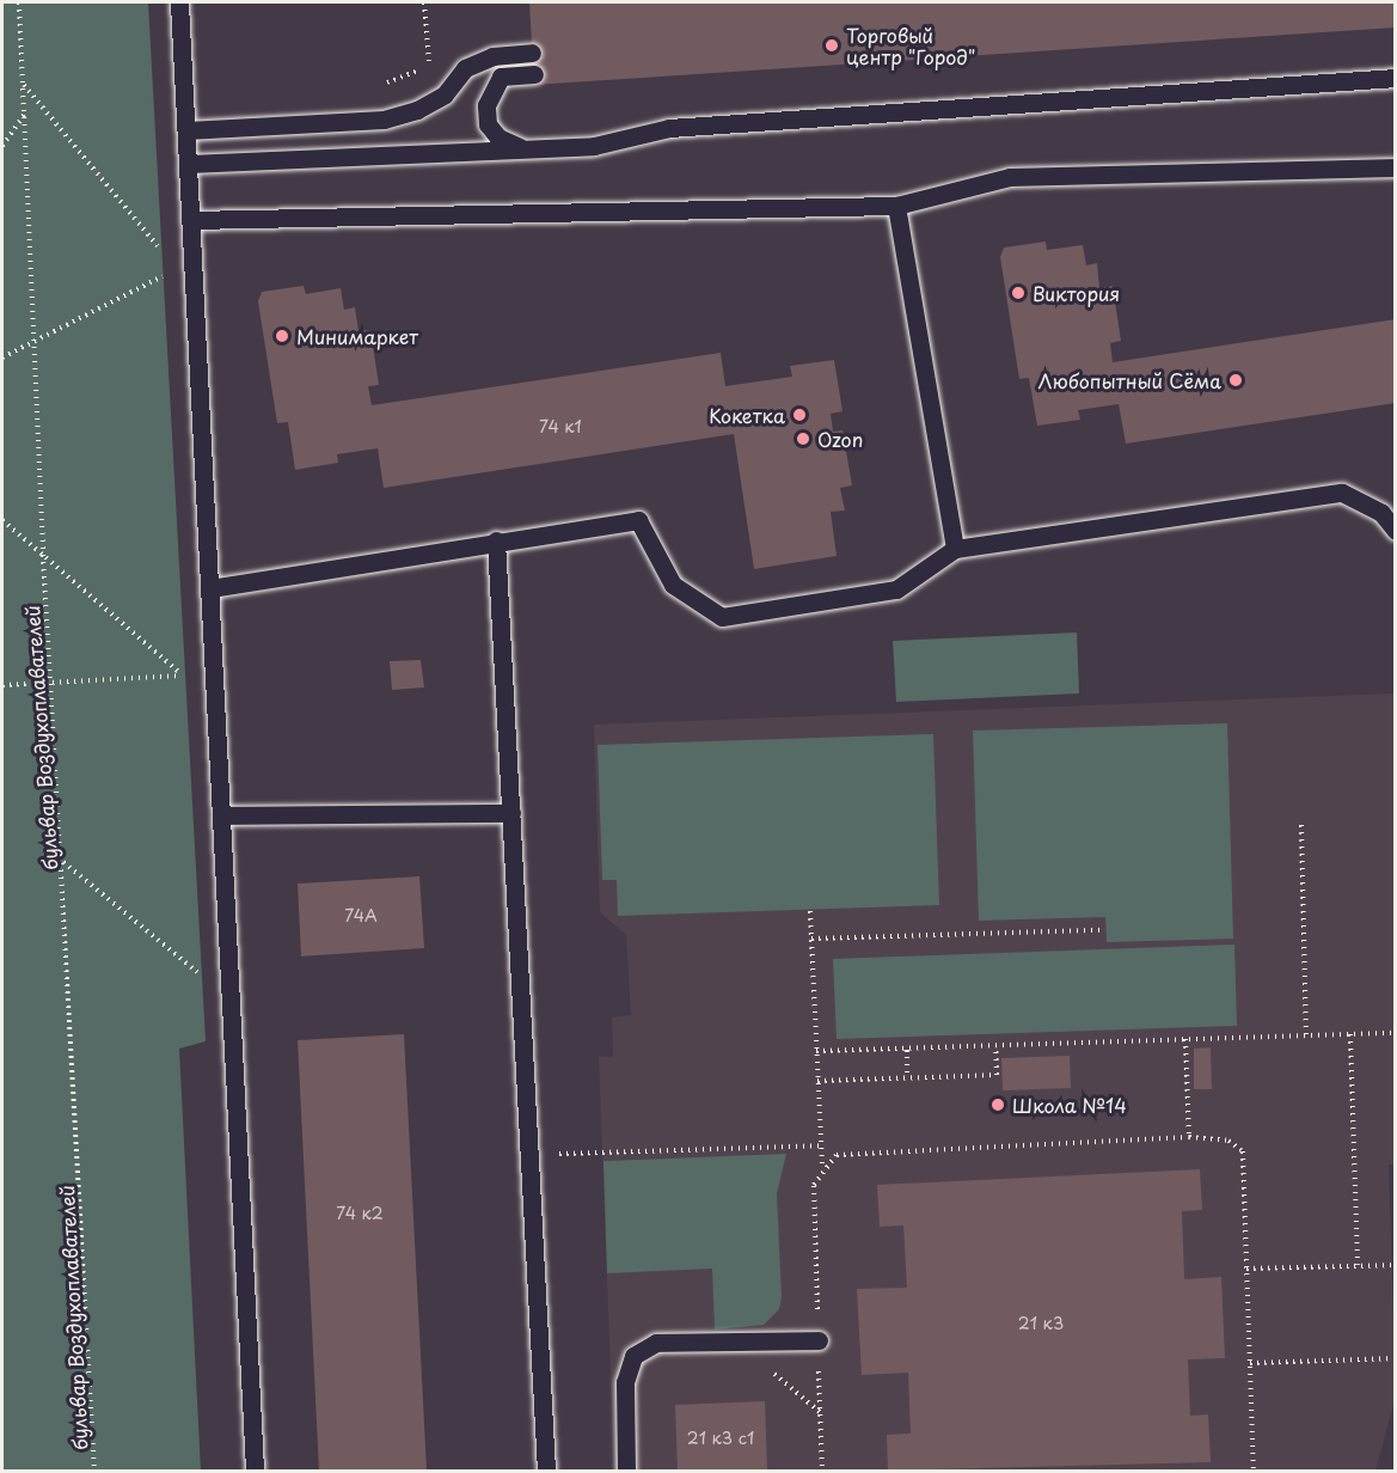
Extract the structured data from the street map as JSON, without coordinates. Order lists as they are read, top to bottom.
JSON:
{
  "streets": {
    "path": ["бульвар Воздухоплавателей"]
  },
  "places": [
    "Торговый центр \"Город\"",
    "Виктория",
    "Минимаркет",
    "Любопытный Сёма",
    "Кокетка",
    "Ozon",
    "Школа №14"
  ],
  "house_numbers": [
    "74 к1",
    "74А",
    "74 к2",
    "21 к3",
    "21 к3 с1"
  ]
}
